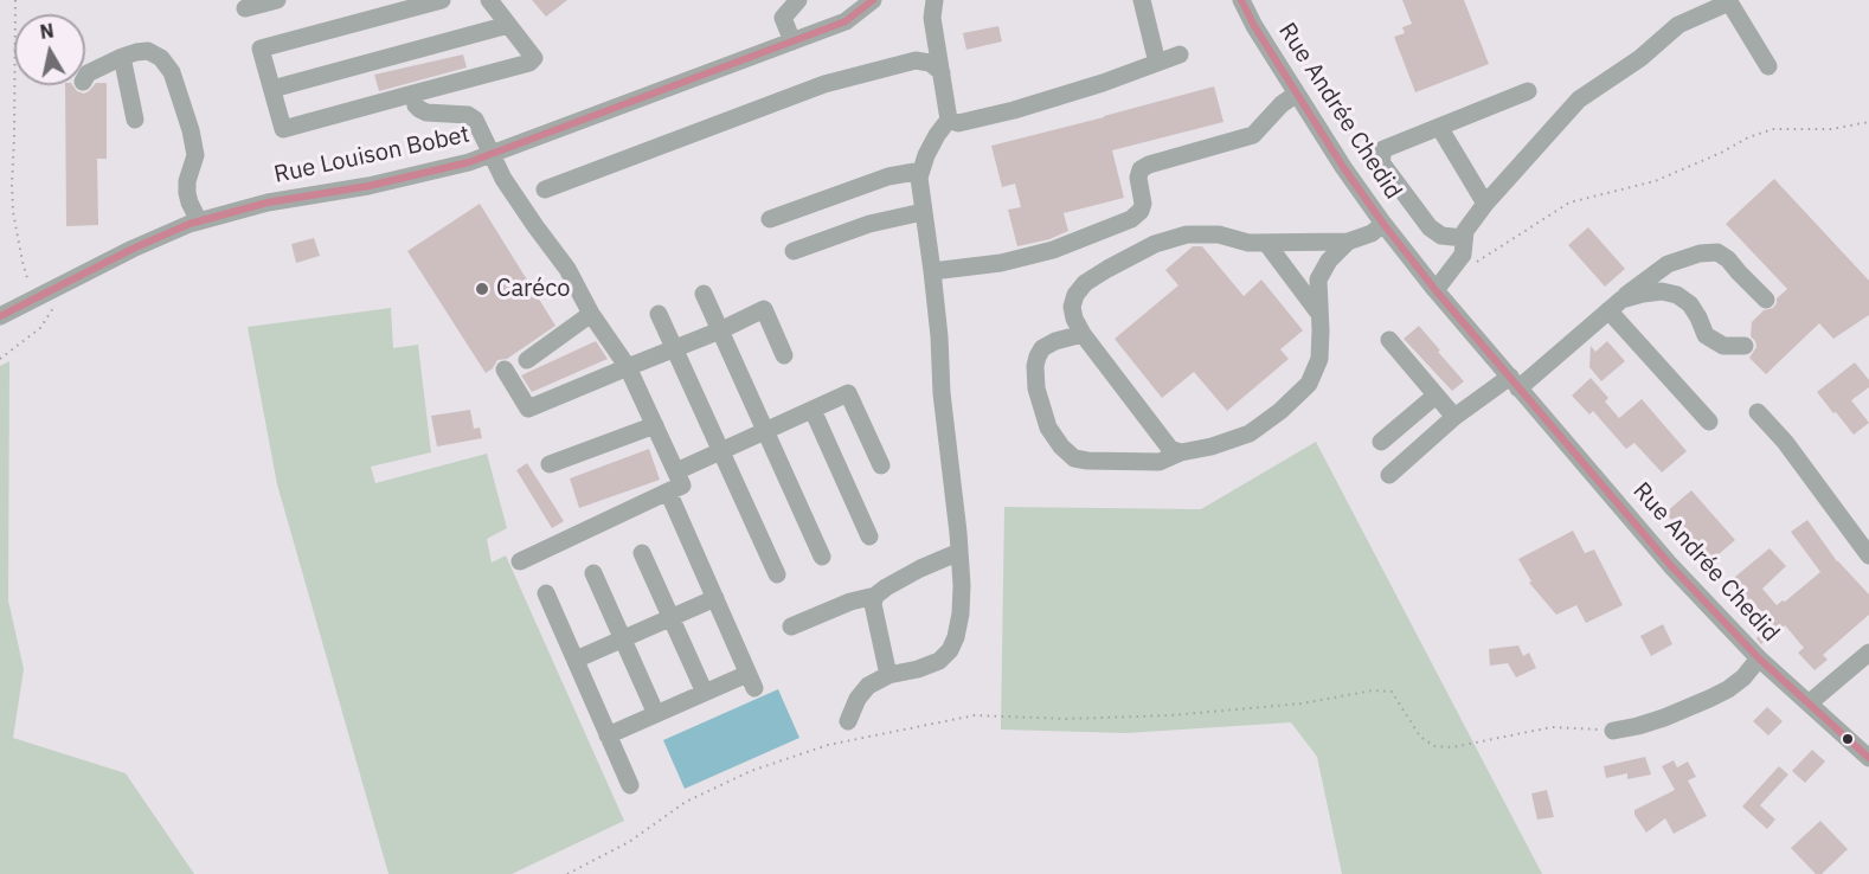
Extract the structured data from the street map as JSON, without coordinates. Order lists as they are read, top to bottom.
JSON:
{
  "streets": {
    "street": ["Rue Andrée Chedid", "Rue Louison Bobet"]
  },
  "places": ["Caréco"],
  "north": "top"
}
